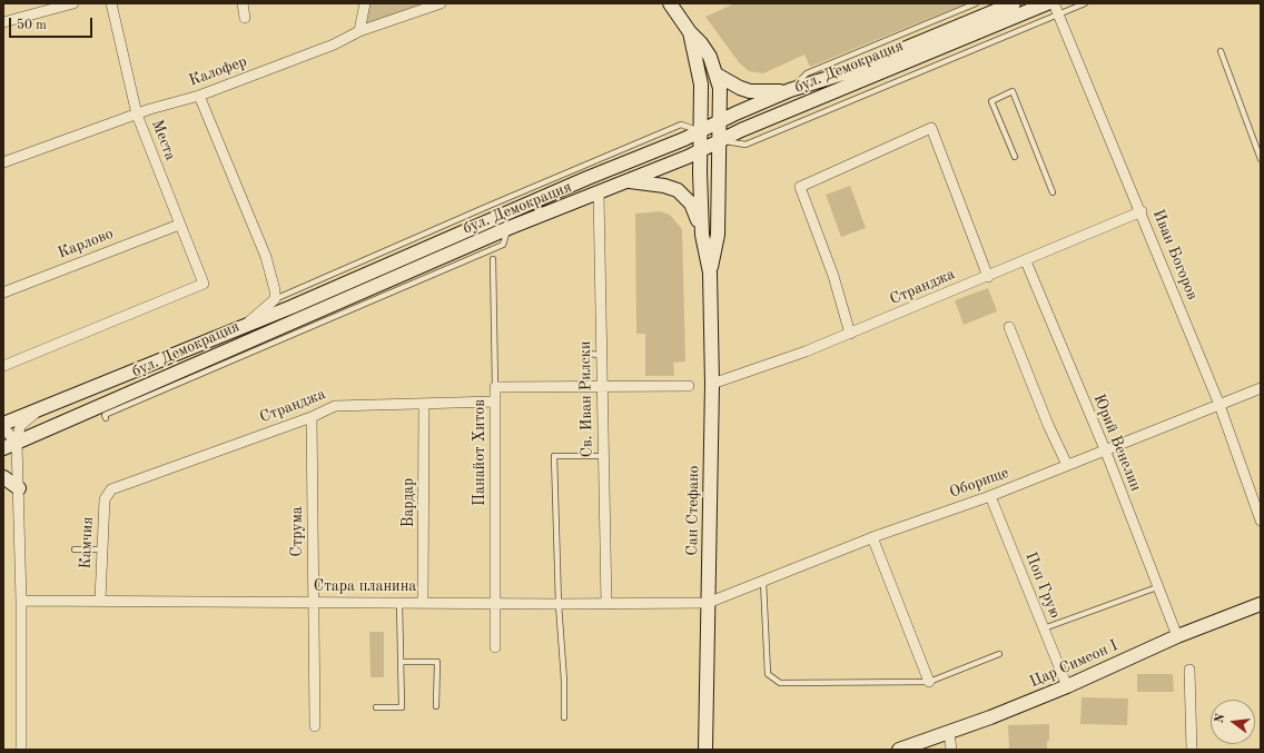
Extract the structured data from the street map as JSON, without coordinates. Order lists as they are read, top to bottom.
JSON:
{
  "streets": {
    "main road": ["бул. Демокрация", "Сан Стефано", "Цар Симеон I"],
    "street": [
      "Калофер",
      "Места",
      "Карлово",
      "Иван Богоров",
      "Странджа",
      "Св. Иван Рилски",
      "Юрий Венелин",
      "Панайот Хитов",
      "Оборище",
      "Вардар",
      "Струма",
      "Камчия",
      "Поп Грую",
      "Стара планина"
    ]
  },
  "crossings": [
    ["бул. Демокрация", "Св. Иван Рилски"],
    ["бул. Демокрация", "Сан Стефано"],
    ["Калофер", "Места"],
    ["Места", "Карлово"],
    ["Иван Богоров", "Странджа"],
    ["Иван Богоров", "Оборище"],
    ["Странджа", "Юрий Венелин"],
    ["Странджа", "Панайот Хитов"],
    ["Странджа", "Вардар"],
    ["Странджа", "Сан Стефано"],
    ["Странджа", "Струма"],
    ["Странджа", "Камчия"],
    ["Св. Иван Рилски", "Стара планина"],
    ["Юрий Венелин", "Оборище"],
    ["Юрий Венелин", "Цар Симеон I"],
    ["Панайот Хитов", "Стара планина"],
    ["Оборище", "Сан Стефано"],
    ["Оборище", "Поп Грую"],
    ["Оборище", "Стара планина"],
    ["Вардар", "Стара планина"],
    ["Сан Стефано", "Стара планина"],
    ["Струма", "Стара планина"],
    ["Камчия", "Стара планина"],
    ["Поп Грую", "Цар Симеон I"]
  ],
  "scale_bar": "50 m",
  "north": "left"
}
